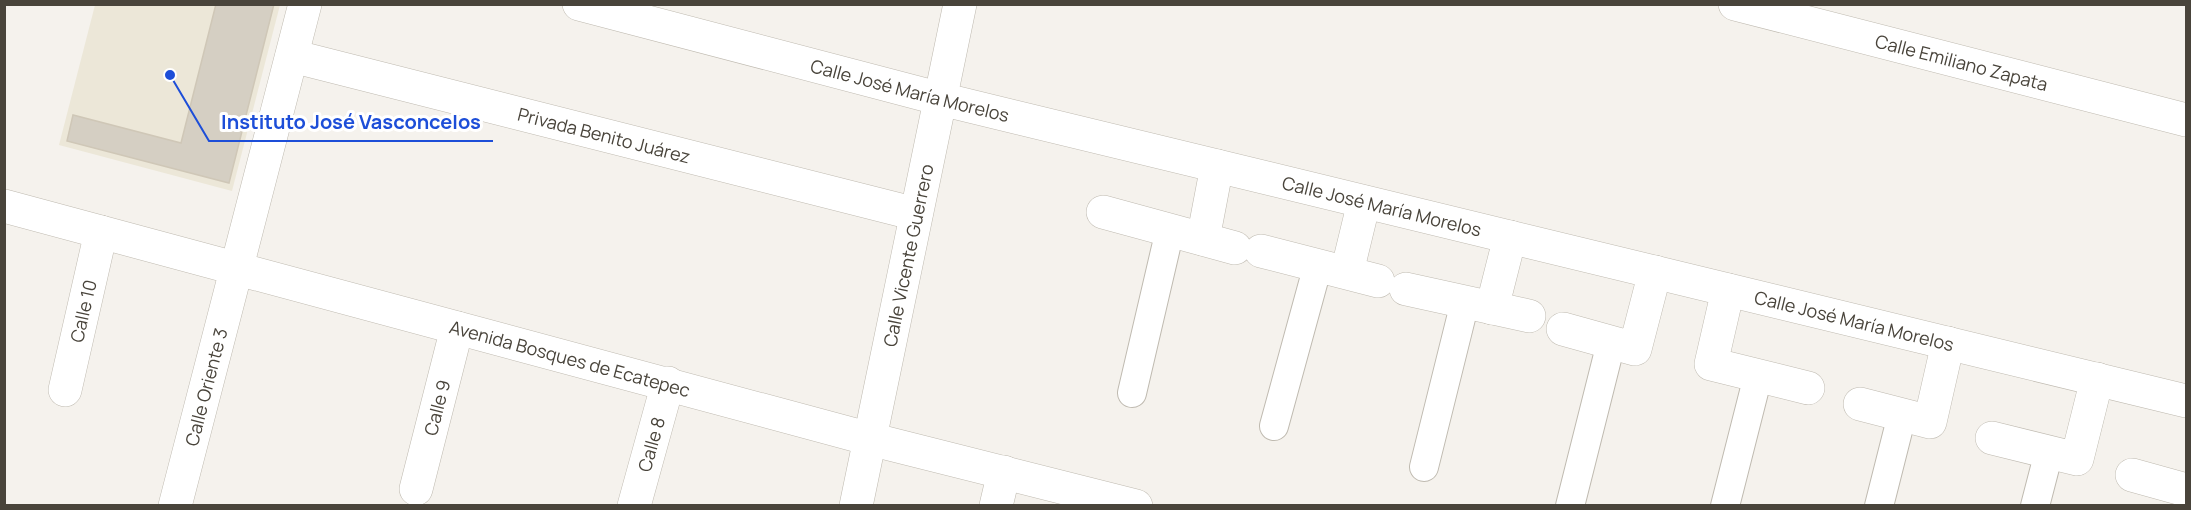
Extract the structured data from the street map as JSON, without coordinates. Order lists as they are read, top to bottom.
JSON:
{
  "streets": {
    "street": [
      "Calle Emiliano Zapata",
      "Calle José María Morelos",
      "Privada Benito Juárez",
      "Calle Vicente Guerrero",
      "Calle 10",
      "Avenida Bosques de Ecatepec",
      "Calle Oriente 3",
      "Calle 9",
      "Calle 8"
    ]
  },
  "crossings": [
    ["Calle José María Morelos", "Calle Vicente Guerrero"],
    ["Privada Benito Juárez", "Calle Vicente Guerrero"],
    ["Privada Benito Juárez", "Calle Oriente 3"],
    ["Calle Vicente Guerrero", "Avenida Bosques de Ecatepec"],
    ["Calle 10", "Avenida Bosques de Ecatepec"],
    ["Avenida Bosques de Ecatepec", "Calle Oriente 3"],
    ["Avenida Bosques de Ecatepec", "Calle 9"],
    ["Avenida Bosques de Ecatepec", "Calle 8"]
  ],
  "places": ["Instituto José Vasconcelos"]
}
